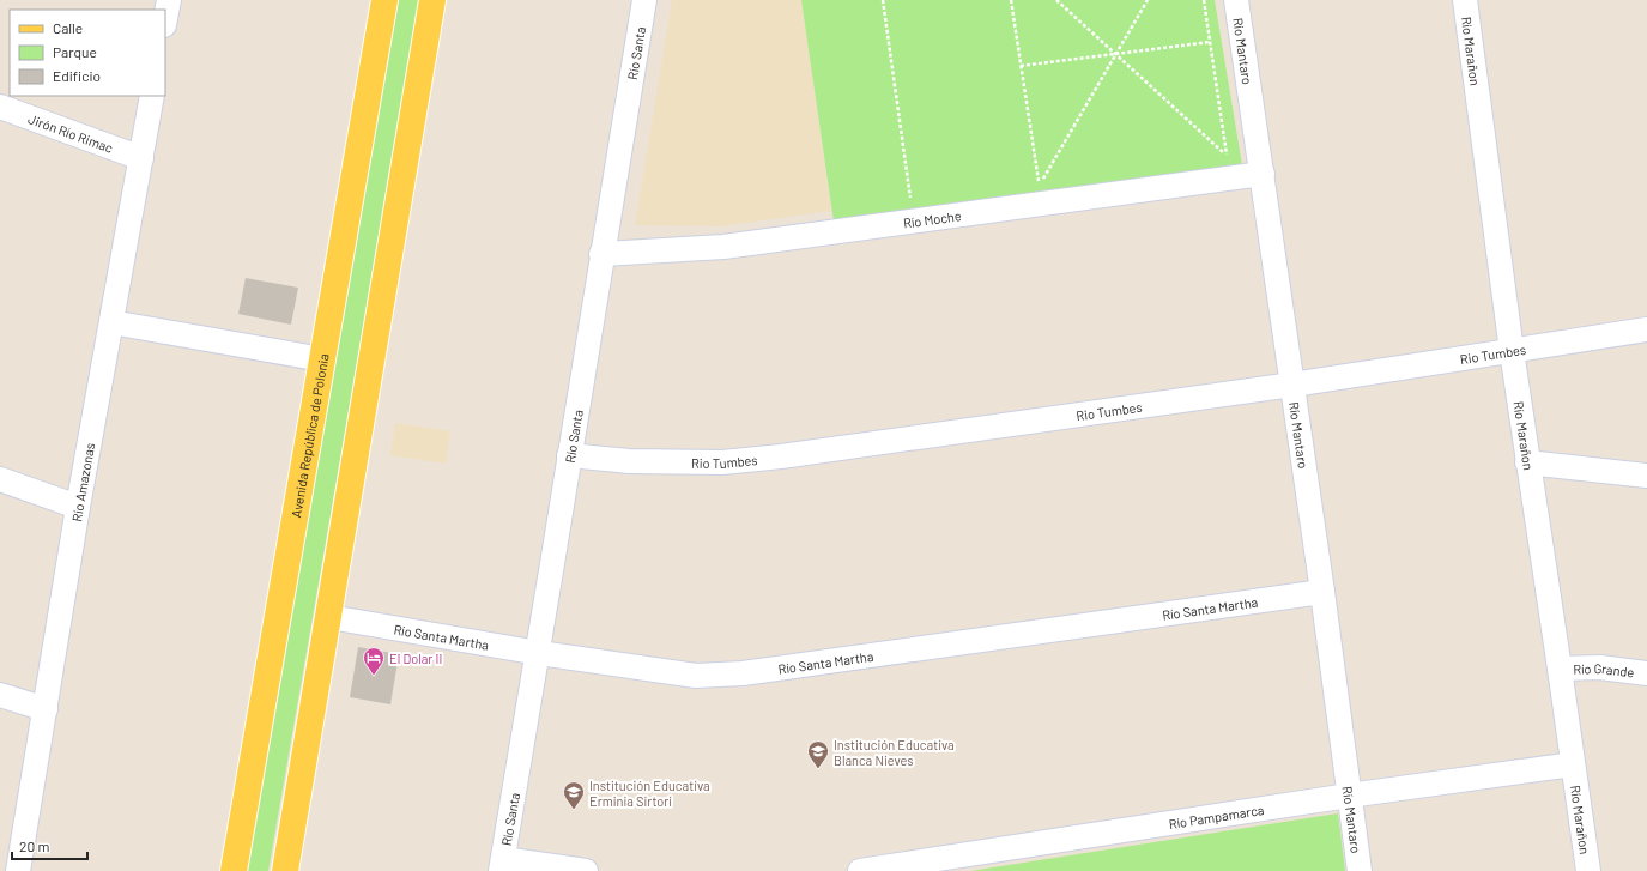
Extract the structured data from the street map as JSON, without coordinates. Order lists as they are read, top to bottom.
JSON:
{
  "streets": {
    "main road": ["Avenida República de Polonia"],
    "street": [
      "Río Mantaro",
      "Río Marañon",
      "Río Santa",
      "Jirón Río Rimac",
      "Río Moche",
      "Rio Tumbes",
      "Río Amazonas",
      "Río Santa Martha",
      "Río Grande",
      "Río Pampamarca"
    ]
  },
  "crossings": [
    ["Río Mantaro", "Río Moche"],
    ["Río Mantaro", "Rio Tumbes"],
    ["Río Mantaro", "Río Santa Martha"],
    ["Río Mantaro", "Río Pampamarca"],
    ["Río Marañon", "Rio Tumbes"],
    ["Río Marañon", "Río Grande"],
    ["Río Marañon", "Río Pampamarca"],
    ["Río Santa", "Río Moche"],
    ["Río Santa", "Rio Tumbes"],
    ["Río Santa", "Río Santa Martha"],
    ["Jirón Río Rimac", "Río Amazonas"]
  ],
  "places": {
    "hotel": ["El Dolar II"],
    "school or university": ["Institución Educativa Blanca Nieves", "Institución Educativa Erminia Sirtori"]
  },
  "legend": ["Calle", "Parque", "Edificio"],
  "scale_bar": "20 m"
}
